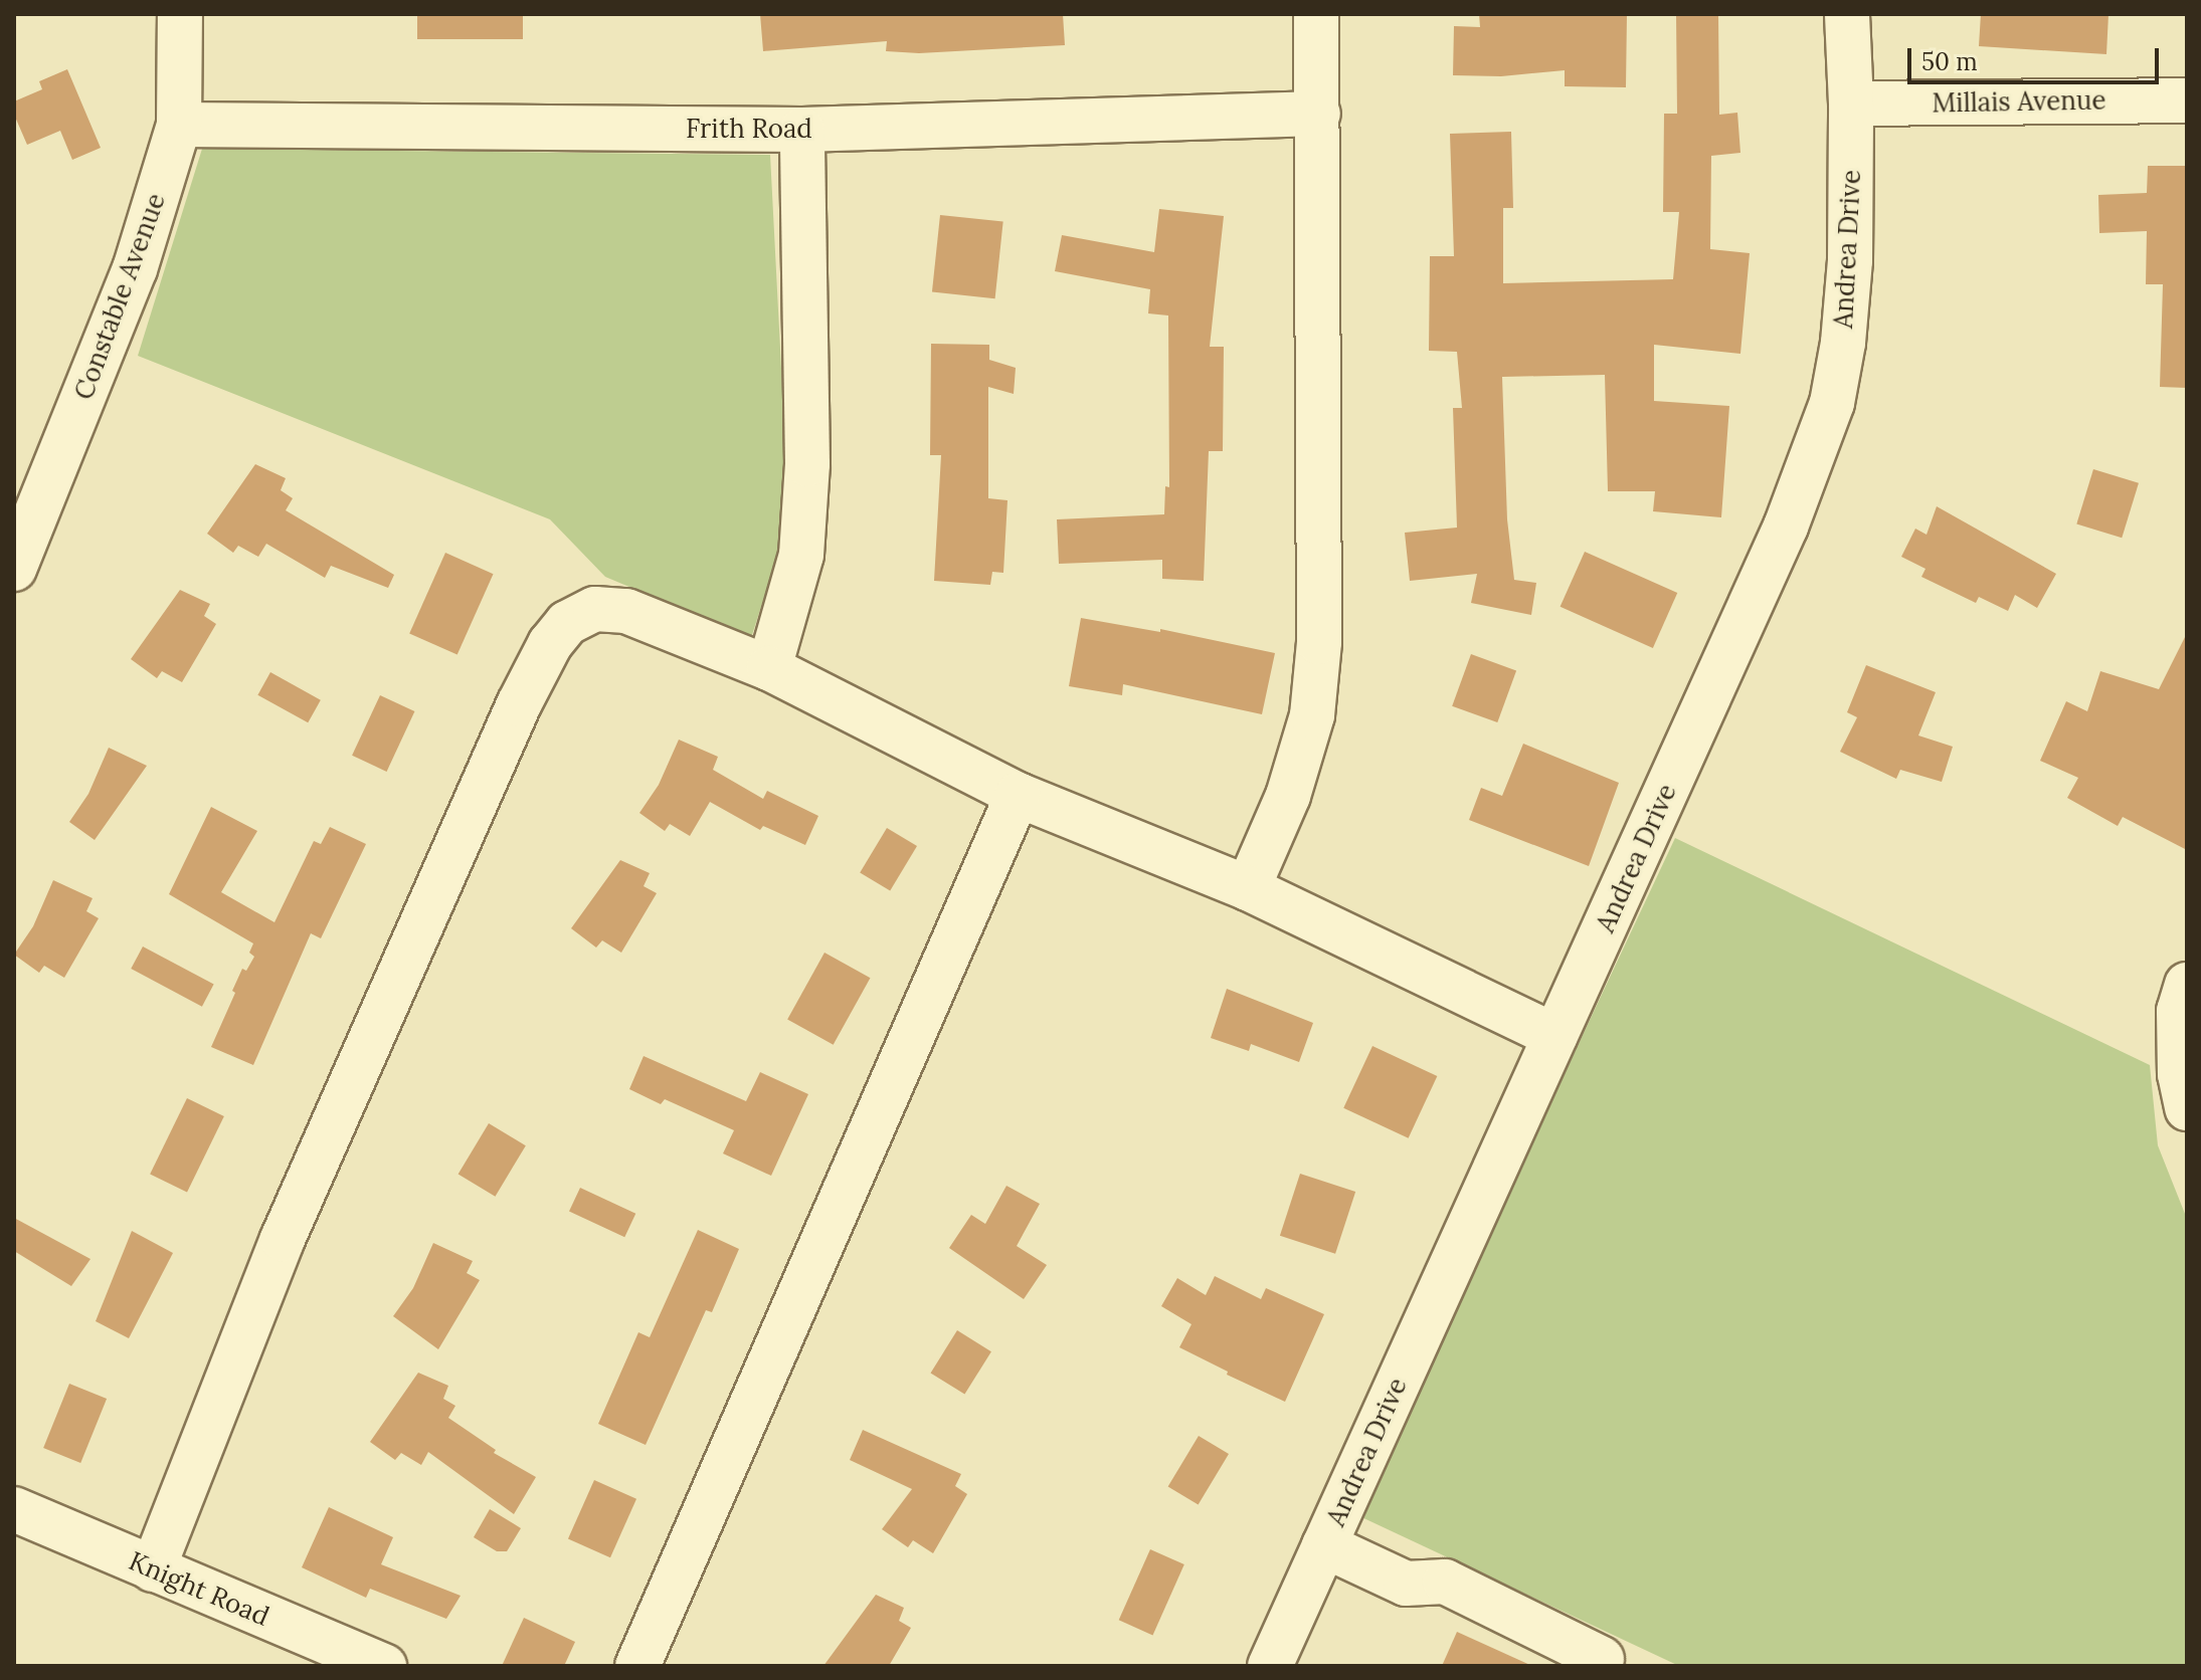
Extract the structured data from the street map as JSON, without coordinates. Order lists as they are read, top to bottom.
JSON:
{
  "streets": {
    "street": [
      "Millais Avenue",
      "Frith Road",
      "Andrea Drive",
      "Constable Avenue",
      "Knight Road"
    ]
  },
  "crossings": [
    ["Millais Avenue", "Andrea Drive"],
    ["Frith Road", "Constable Avenue"]
  ],
  "scale_bar": "50 m"
}
